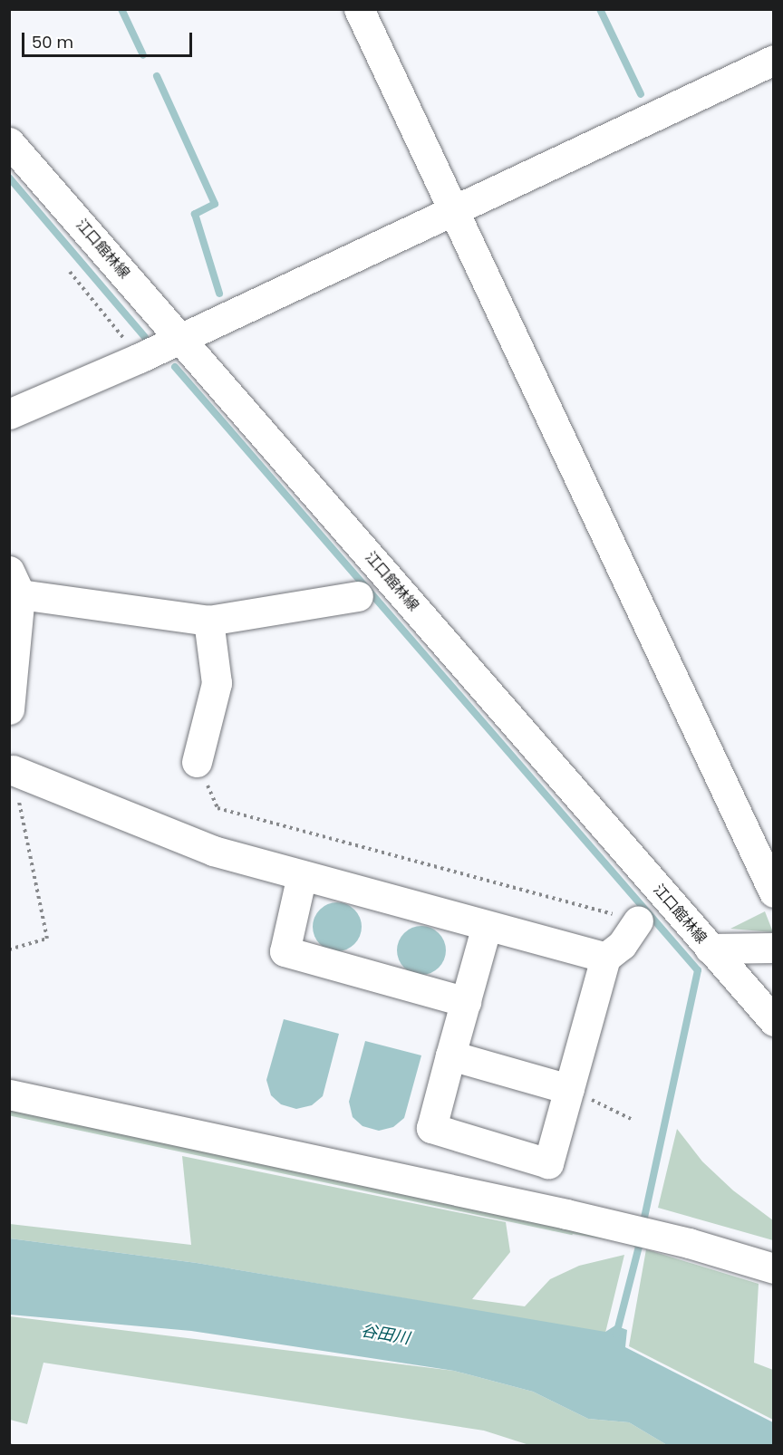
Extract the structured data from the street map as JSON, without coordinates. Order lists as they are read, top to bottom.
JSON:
{
  "streets": {
    "street": ["江口館林線"]
  },
  "water": ["谷田川"],
  "scale_bar": "50 m"
}
